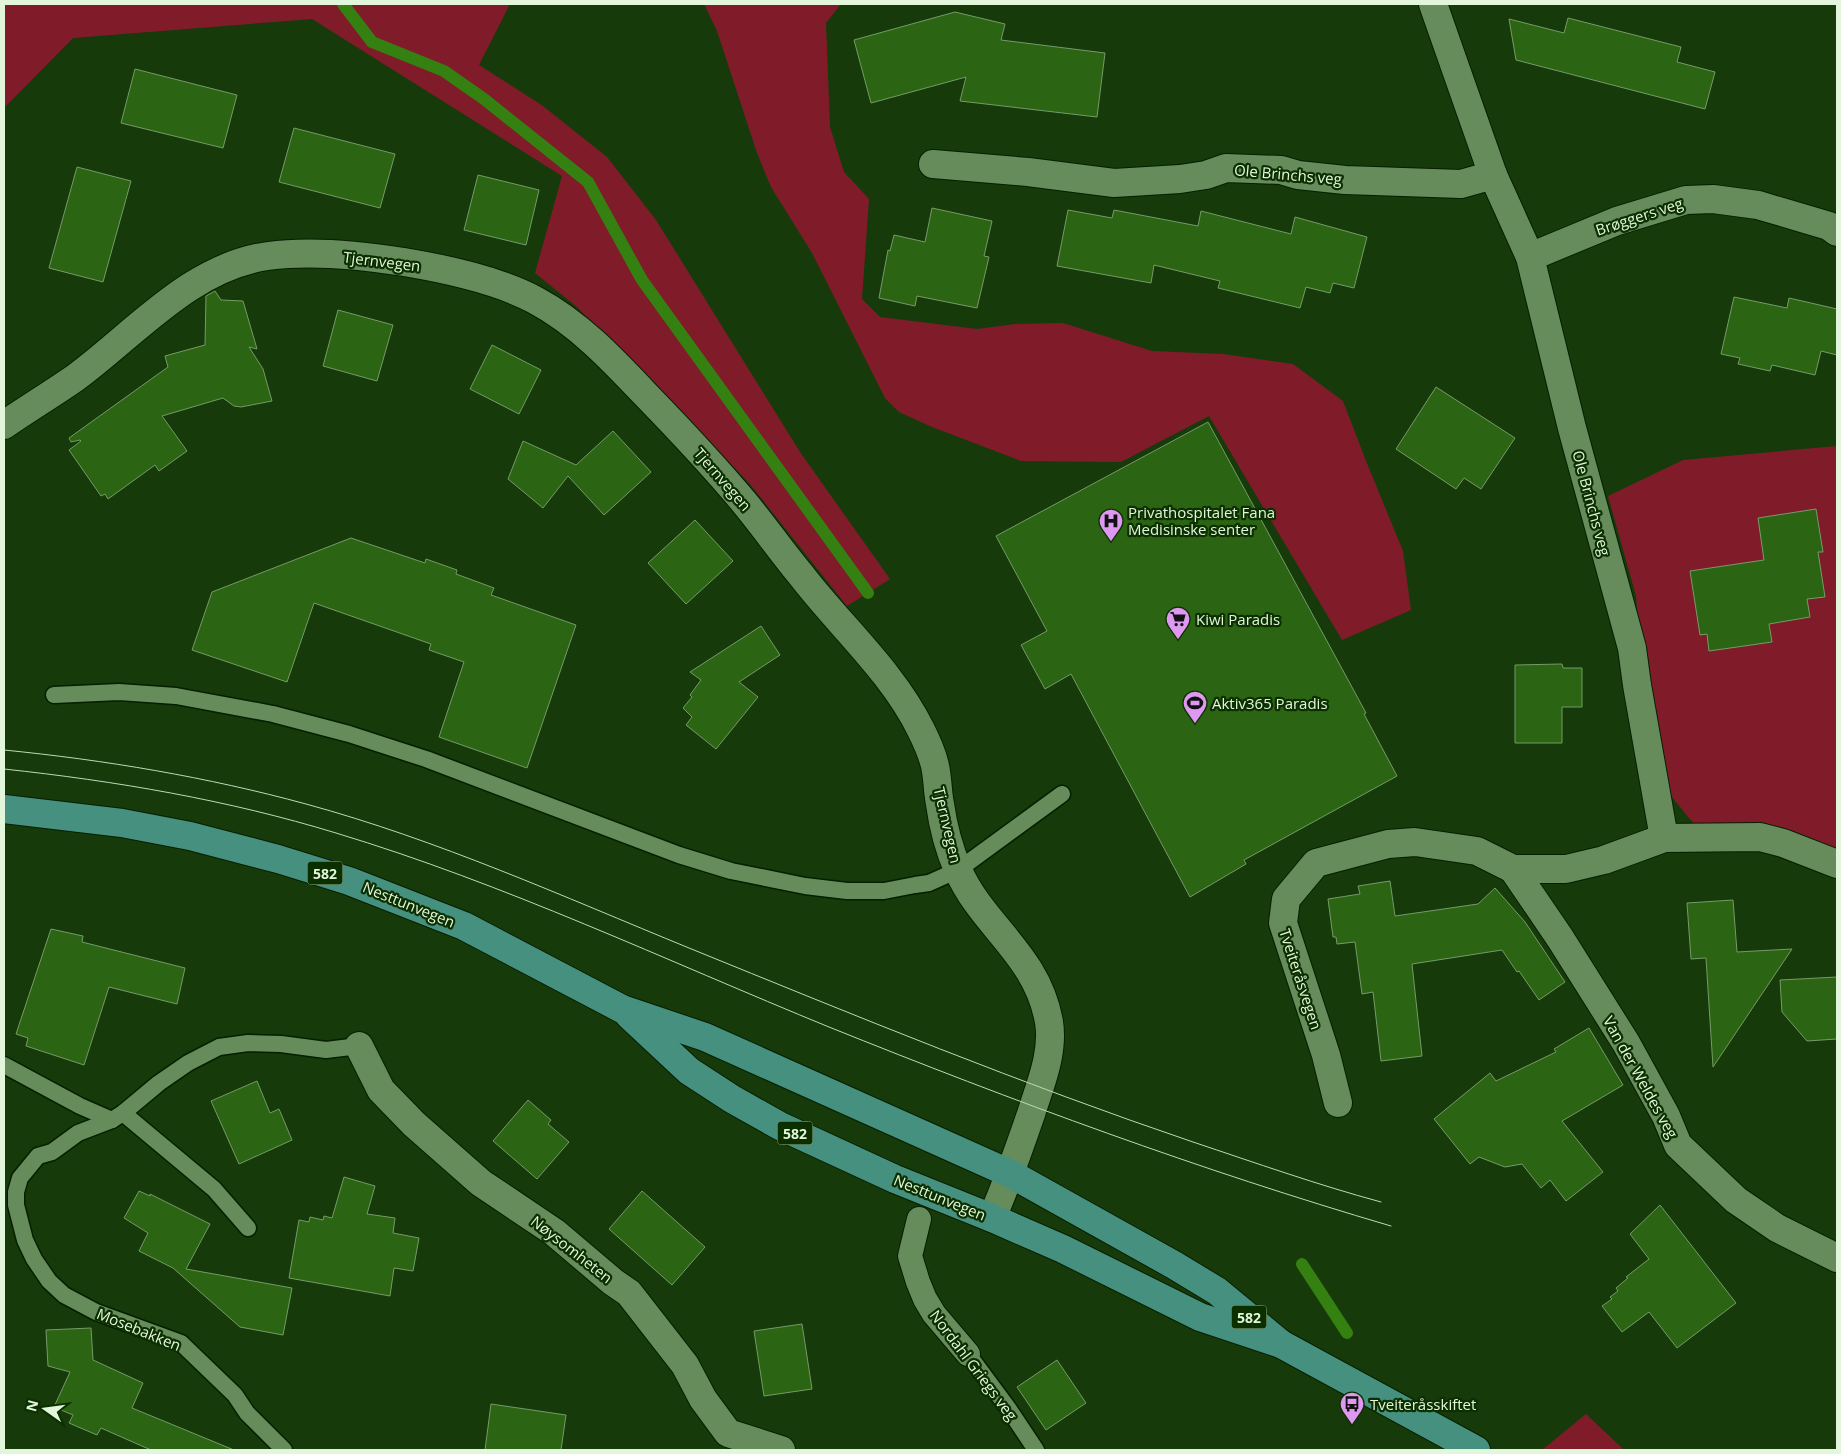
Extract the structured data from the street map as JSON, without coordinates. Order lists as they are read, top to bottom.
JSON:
{
  "streets": {
    "main road": ["582", "Nesttunvegen"],
    "street": [
      "Ole Brinchs veg",
      "Brøggers veg",
      "Tjernvegen",
      "Tveiteråsvegen",
      "Van der Weldes veg",
      "Nøysomheten",
      "Nordahl Griegs veg"
    ],
    "lane": ["Mosebakken"]
  },
  "crossings": [
    ["Ole Brinchs veg", "Brøggers veg"],
    ["Ole Brinchs veg", "Tveiteråsvegen"],
    ["Tjernvegen", "Nesttunvegen"],
    ["Tveiteråsvegen", "Van der Weldes veg"],
    ["Nøysomheten", "Mosebakken"]
  ],
  "places": {
    "hospital": ["Privathospitalet Fana Medisinske senter"],
    "supermarket": ["Kiwi Paradis"],
    "sports": ["Aktiv365 Paradis"],
    "bus stop": ["Tveiteråsskiftet"]
  },
  "north": "left"
}
